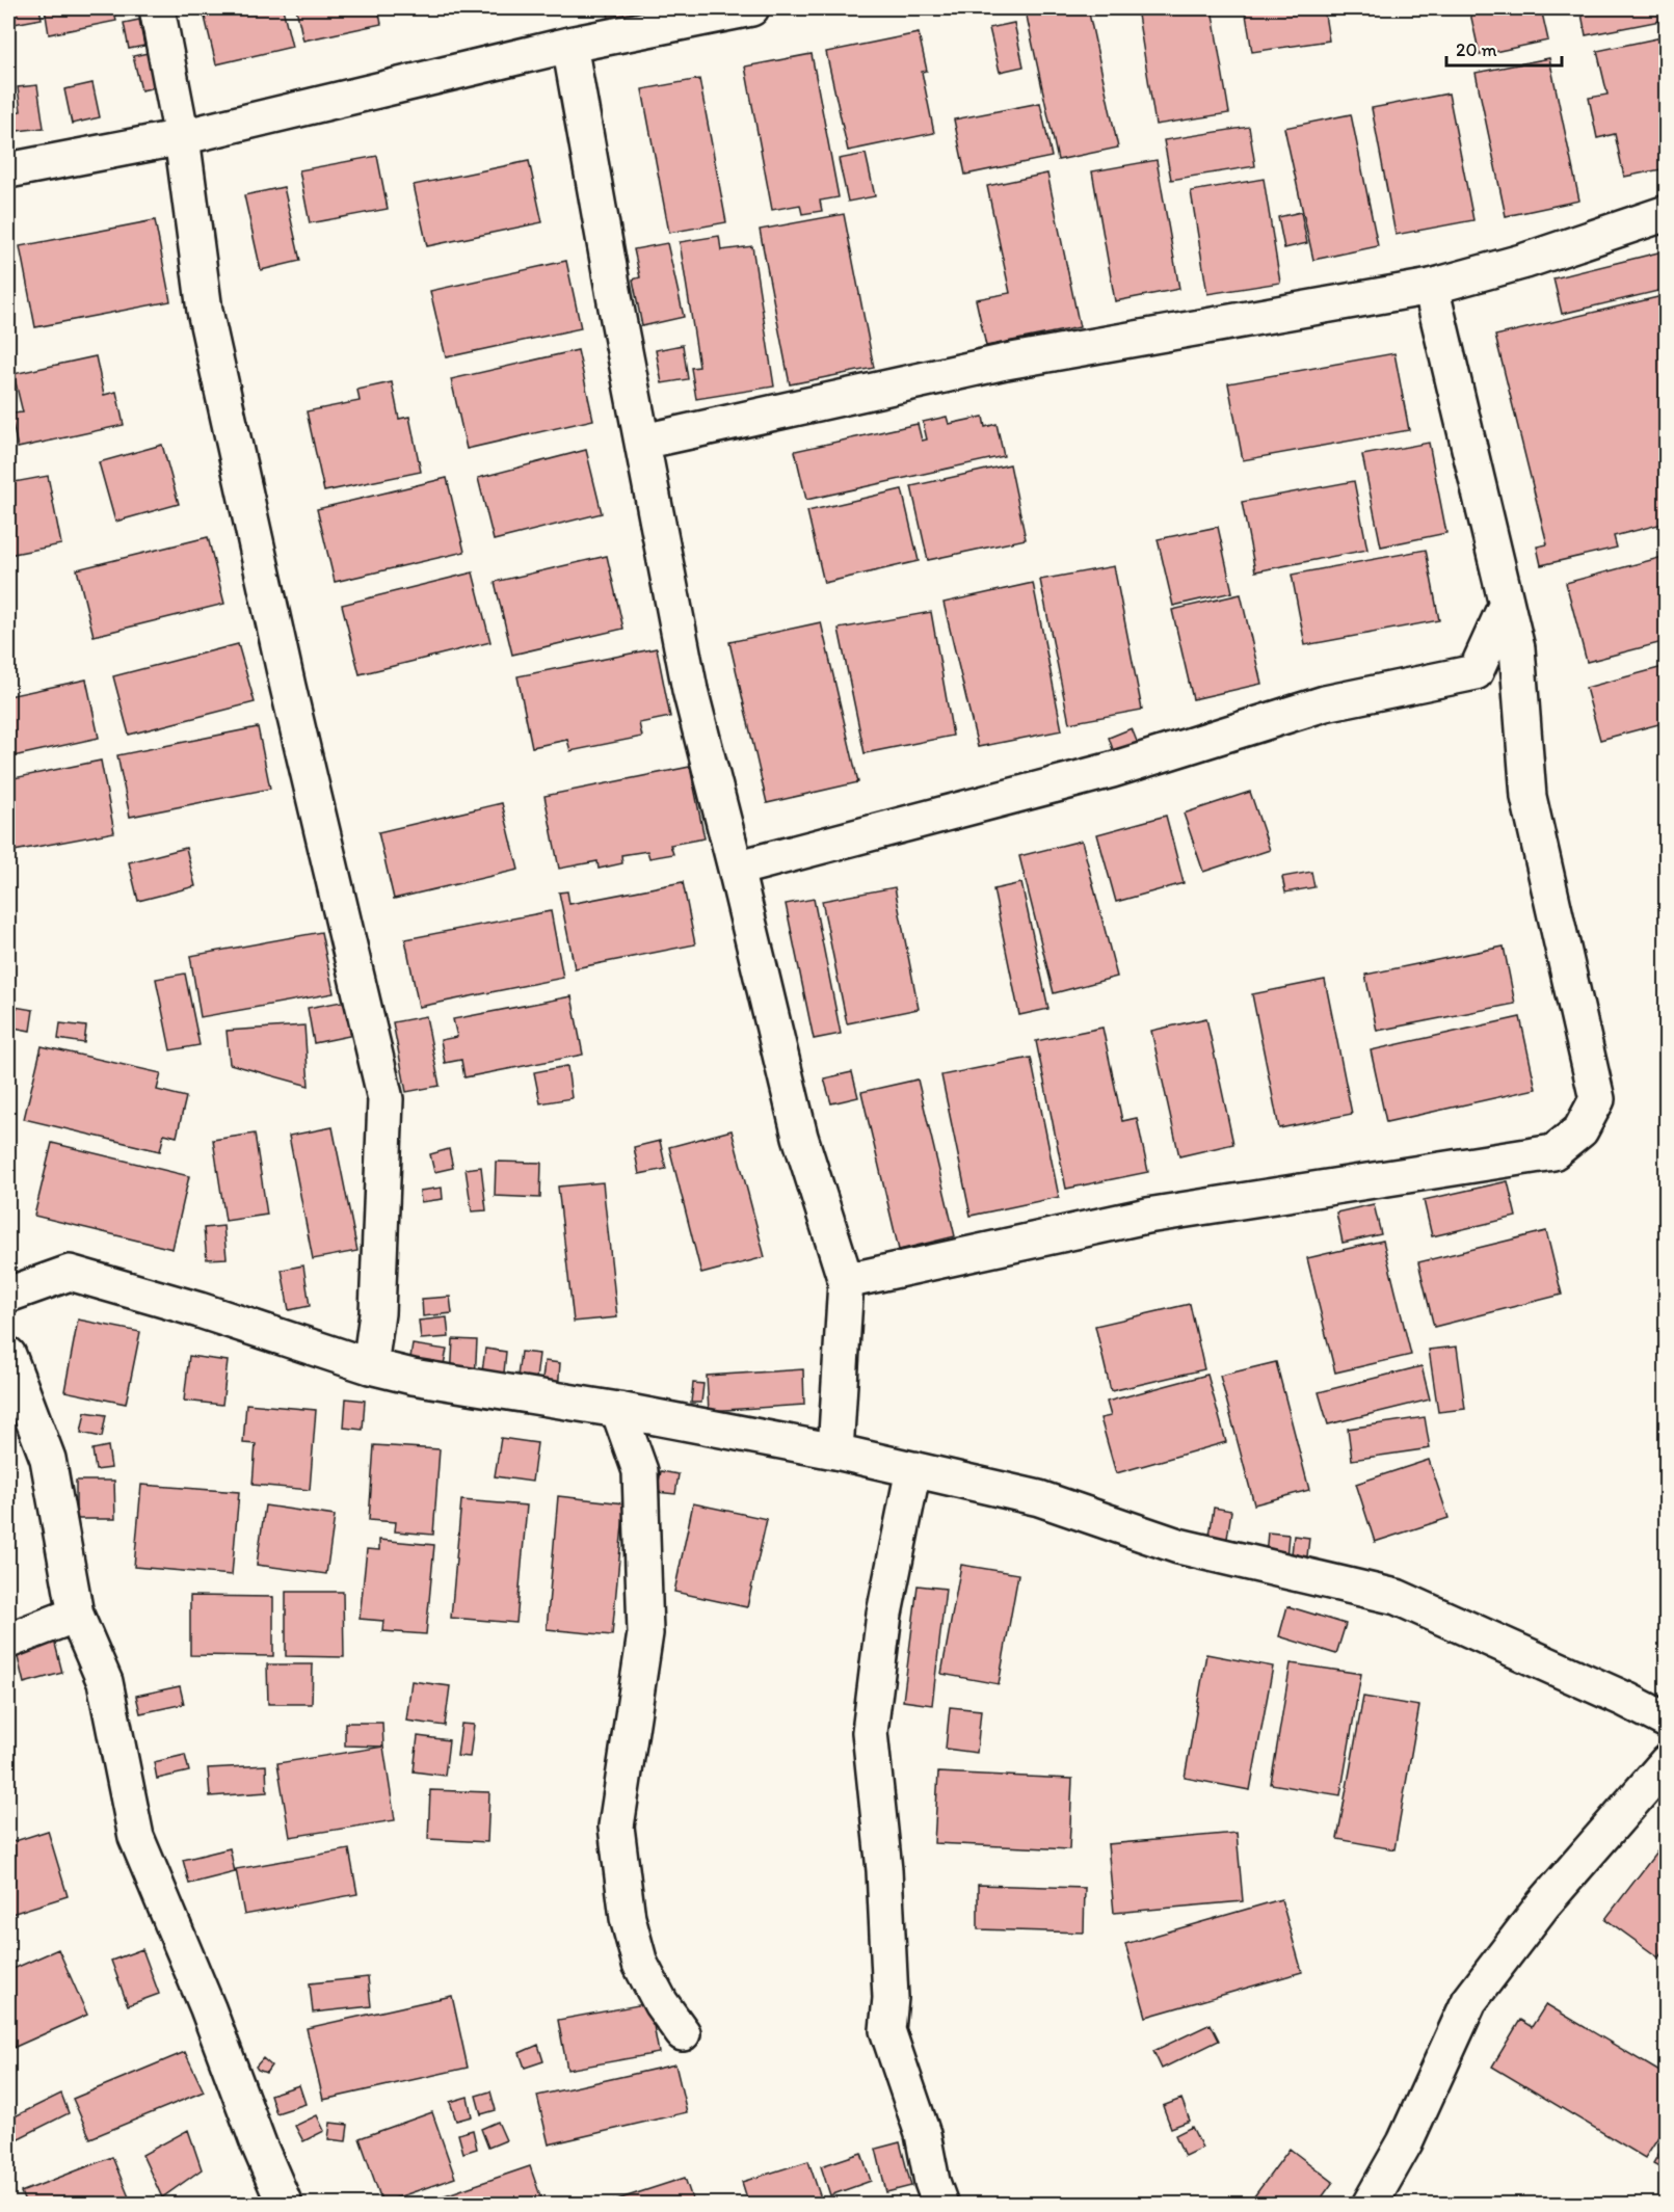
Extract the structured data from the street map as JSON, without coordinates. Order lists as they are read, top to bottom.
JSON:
{
  "scale_bar": "20 m"
}
